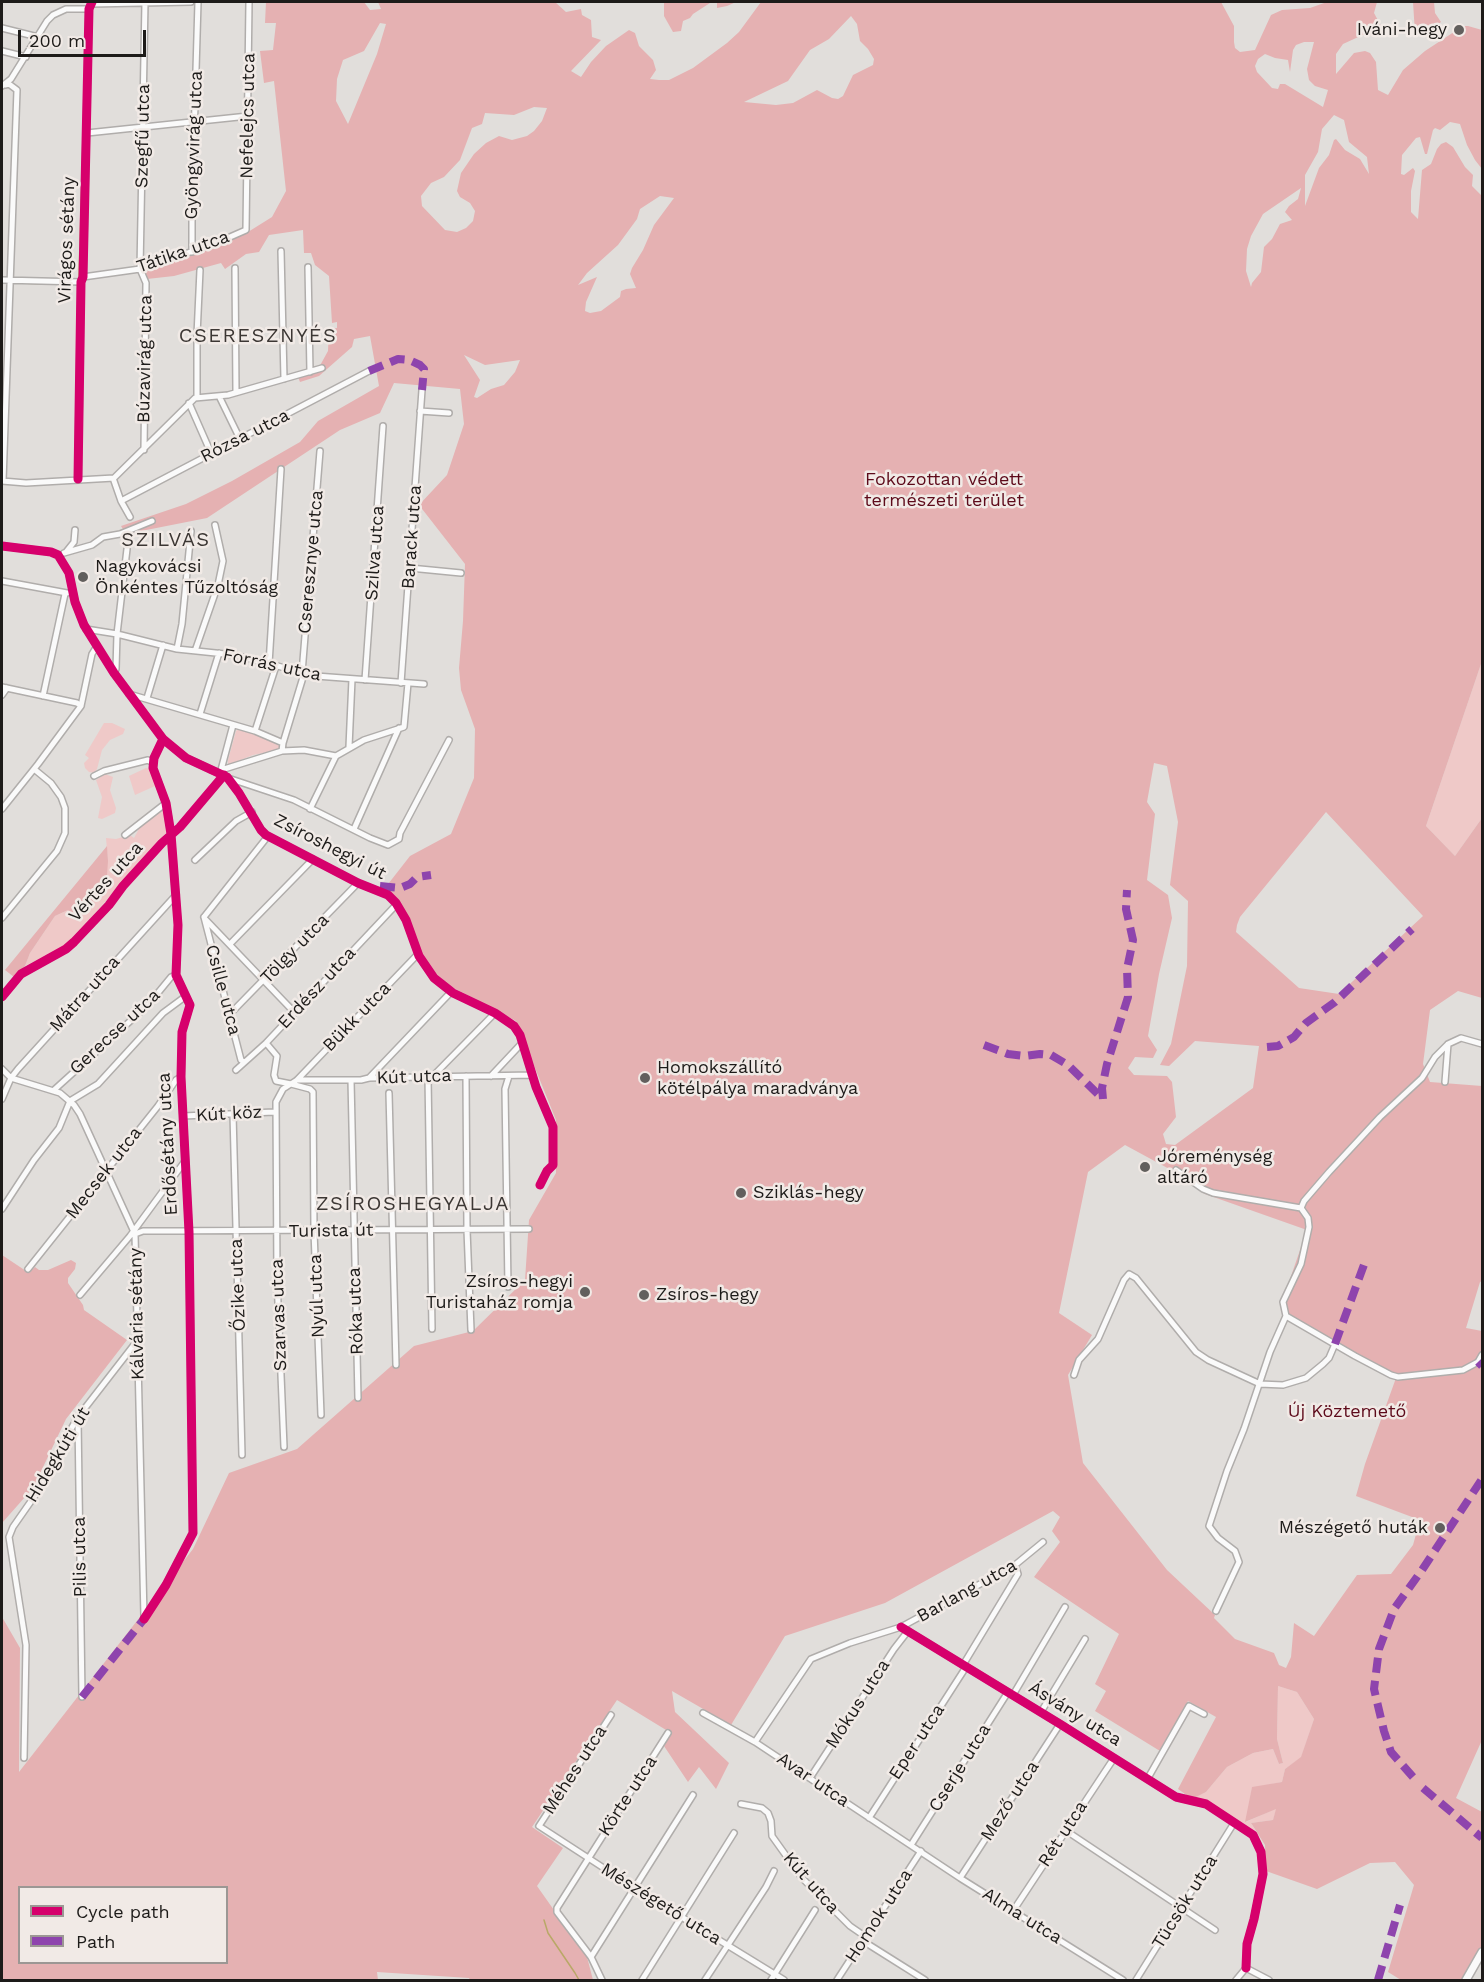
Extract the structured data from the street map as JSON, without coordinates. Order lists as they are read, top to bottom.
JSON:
{
  "streets": {
    "street": [
      "Nefelejcs utca",
      "Szegfű utca",
      "Gyöngyvirág utca",
      "Virágos sétány",
      "Tátika utca",
      "Búzavirág utca",
      "Rózsa utca",
      "Barack utca",
      "Szilva utca",
      "Cseresznye utca",
      "Forrás utca",
      "Zsíroshegyi út",
      "Vértes utca",
      "Tölgy utca",
      "Erdész utca",
      "Csille utca",
      "Mátra utca",
      "Bükk utca",
      "Gerecse utca",
      "Kút utca",
      "Kút köz",
      "Erdősétány utca",
      "Mecsek utca",
      "Turista út",
      "Őzike utca",
      "Nyúl utca",
      "Róka utca",
      "Kálvária sétány",
      "Szarvas utca",
      "Hidegkúti út",
      "Pilis utca",
      "Barlang utca",
      "Mókus utca",
      "Ásvány utca",
      "Eper utca",
      "Cserje utca",
      "Méhes utca",
      "Avar utca",
      "Körte utca",
      "Mező utca",
      "Rét utca",
      "Tücsök utca",
      "Mészégető utca",
      "Homok utca",
      "Alma utca"
    ]
  },
  "crossings": [
    ["Nefelejcs utca", "Tátika utca"],
    ["Szegfű utca", "Tátika utca"],
    ["Szegfű utca", "Búzavirág utca"],
    ["Gyöngyvirág utca", "Tátika utca"],
    ["Virágos sétány", "Tátika utca"],
    ["Tátika utca", "Búzavirág utca"],
    ["Barack utca", "Forrás utca"],
    ["Szilva utca", "Forrás utca"],
    ["Cseresznye utca", "Forrás utca"],
    ["Forrás utca", "Zsíroshegyi út"],
    ["Zsíroshegyi út", "Vértes utca"],
    ["Zsíroshegyi út", "Tölgy utca"],
    ["Zsíroshegyi út", "Erdész utca"],
    ["Zsíroshegyi út", "Bükk utca"],
    ["Zsíroshegyi út", "Kút utca"],
    ["Vértes utca", "Erdősétány utca"],
    ["Tölgy utca", "Csille utca"],
    ["Erdész utca", "Csille utca"],
    ["Mátra utca", "Erdősétány utca"],
    ["Mátra utca", "Kálvária sétány"],
    ["Bükk utca", "Kút utca"],
    ["Bükk utca", "Nyúl utca"],
    ["Gerecse utca", "Erdősétány utca"],
    ["Gerecse utca", "Kálvária sétány"],
    ["Kút utca", "Róka utca"],
    ["Kút utca", "Homok utca"],
    ["Kút köz", "Erdősétány utca"],
    ["Kút köz", "Őzike utca"],
    ["Kút köz", "Szarvas utca"],
    ["Erdősétány utca", "Mecsek utca"],
    ["Erdősétány utca", "Turista út"],
    ["Erdősétány utca", "Kálvária sétány"],
    ["Mecsek utca", "Kálvária sétány"],
    ["Turista út", "Őzike utca"],
    ["Turista út", "Nyúl utca"],
    ["Turista út", "Róka utca"],
    ["Turista út", "Kálvária sétány"],
    ["Turista út", "Szarvas utca"],
    ["Kálvária sétány", "Hidegkúti út"],
    ["Hidegkúti út", "Pilis utca"],
    ["Barlang utca", "Ásvány utca"],
    ["Barlang utca", "Eper utca"],
    ["Barlang utca", "Avar utca"],
    ["Mókus utca", "Ásvány utca"],
    ["Mókus utca", "Avar utca"],
    ["Ásvány utca", "Eper utca"],
    ["Ásvány utca", "Cserje utca"],
    ["Ásvány utca", "Mező utca"],
    ["Ásvány utca", "Rét utca"],
    ["Ásvány utca", "Tücsök utca"],
    ["Eper utca", "Avar utca"],
    ["Cserje utca", "Avar utca"],
    ["Méhes utca", "Mészégető utca"],
    ["Avar utca", "Homok utca"],
    ["Avar utca", "Alma utca"],
    ["Körte utca", "Mészégető utca"],
    ["Mező utca", "Alma utca"],
    ["Rét utca", "Alma utca"],
    ["Homok utca", "Alma utca"]
  ],
  "districts": ["CSERESZNYÉS", "SZILVÁS", "ZSÍROSHEGYALJA"],
  "parks": ["Fokozottan védett természeti terület", "Új Köztemető"],
  "places": [
    "Iváni-hegy",
    "Nagykovácsi Önkéntes Tűzoltóság",
    "Homokszállító kötélpálya maradványa",
    "Jóreménység altáró",
    "Sziklás-hegy",
    "Zsíros-hegyi Turistaház romja",
    "Zsíros-hegy",
    "Mészégető huták"
  ],
  "legend": ["Cycle path", "Path"],
  "scale_bar": "200 m"
}
